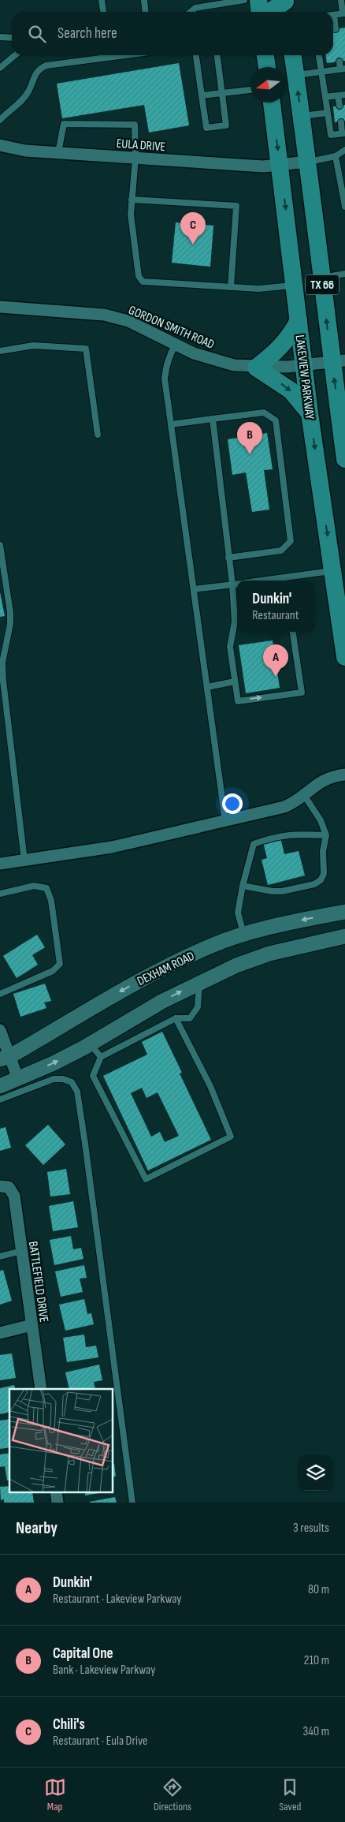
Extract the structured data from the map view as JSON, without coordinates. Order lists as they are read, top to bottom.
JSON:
{
  "streets": {
    "main road": ["TX 66", "LAKEVIEW PARKWAY"],
    "street": [
      "EULA DRIVE",
      "GORDON SMITH ROAD",
      "DEXHAM ROAD",
      "BATTLEFIELD DRIVE"
    ]
  },
  "crossings": [
    ["EULA DRIVE", "TX 66"],
    ["EULA DRIVE", "LAKEVIEW PARKWAY"],
    ["TX 66", "GORDON SMITH ROAD"],
    ["GORDON SMITH ROAD", "LAKEVIEW PARKWAY"]
  ],
  "north": "left",
  "page": {
    "search": "Search here",
    "pins": ["C", "B", "A"],
    "popup": ["Dunkin'", "Restaurant"],
    "heading": ["Nearby", "3 results"],
    "list": [
      {
        "mark": "A",
        "name": "Dunkin'",
        "note": "Restaurant · Lakeview Parkway",
        "value": "80 m"
      },
      {
        "mark": "B",
        "name": "Capital One",
        "note": "Bank · Lakeview Parkway",
        "value": "210 m"
      },
      {
        "mark": "C",
        "name": "Chili's",
        "note": "Restaurant · Eula Drive",
        "value": "340 m"
      }
    ],
    "nav": ["Map", "Directions", "Saved"]
  }
}
